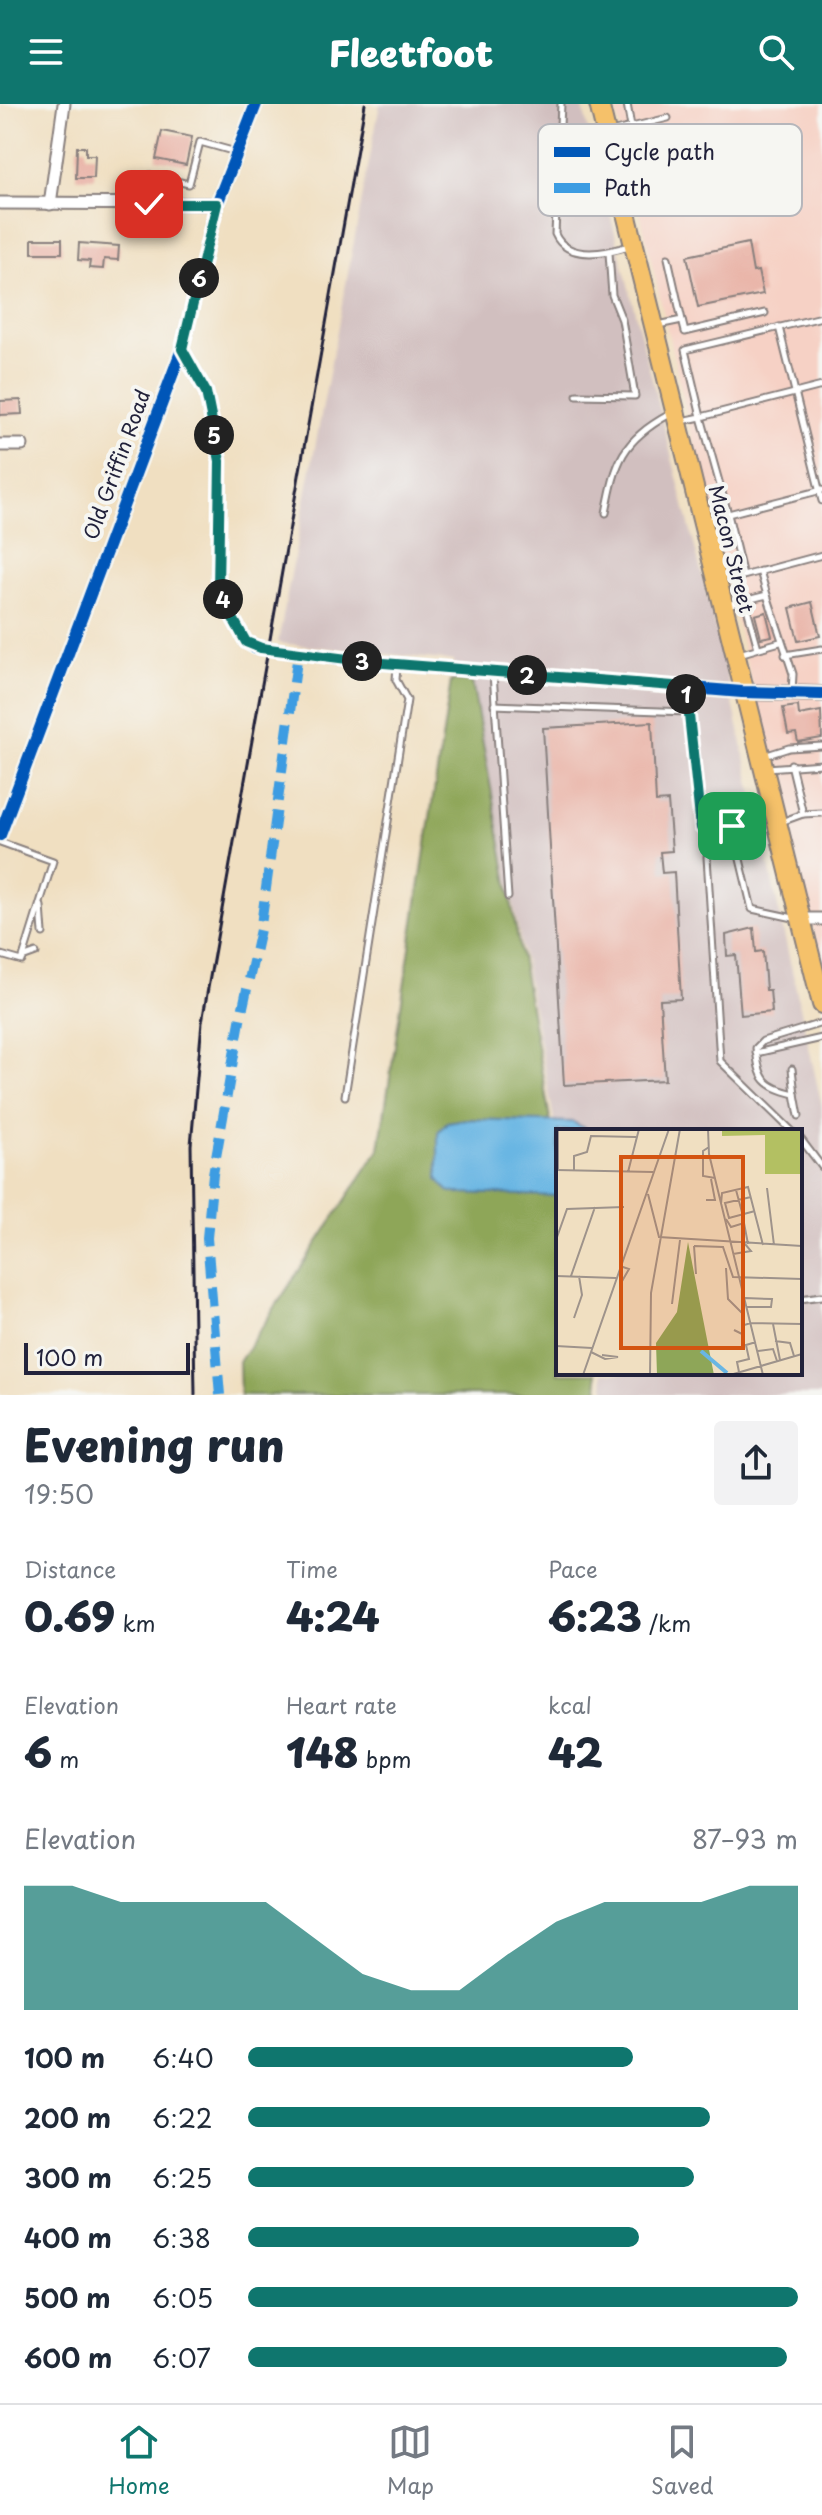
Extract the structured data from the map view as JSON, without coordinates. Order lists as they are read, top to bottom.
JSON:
{
  "streets": {
    "main road": ["Macon Street"],
    "street": ["Old Griffin Road"]
  },
  "legend": ["Cycle path", "Path"],
  "scale_bar": "100 m",
  "page": {
    "header": "Fleetfoot",
    "pins": [
      "6",
      "5",
      "4",
      "3",
      "2",
      "1"
    ],
    "scale": "100 m",
    "heading": ["Evening run", "19:50"],
    "stats": [
      ["Distance", "0.69 km"],
      ["Time", "4:24"],
      ["Pace", "6:23 /km"],
      ["Elevation", "6 m"],
      ["Heart rate", "148 bpm"],
      ["kcal", "42"]
    ],
    "chart": ["Elevation", "87–93 m"],
    "list": [
      {
        "name": "100 m",
        "note": "6:40"
      },
      {
        "name": "200 m",
        "note": "6:22"
      },
      {
        "name": "300 m",
        "note": "6:25"
      },
      {
        "name": "400 m",
        "note": "6:38"
      },
      {
        "name": "500 m",
        "note": "6:05"
      },
      {
        "name": "600 m",
        "note": "6:07"
      }
    ],
    "tabs": ["Home", "Map", "Saved"]
  }
}
